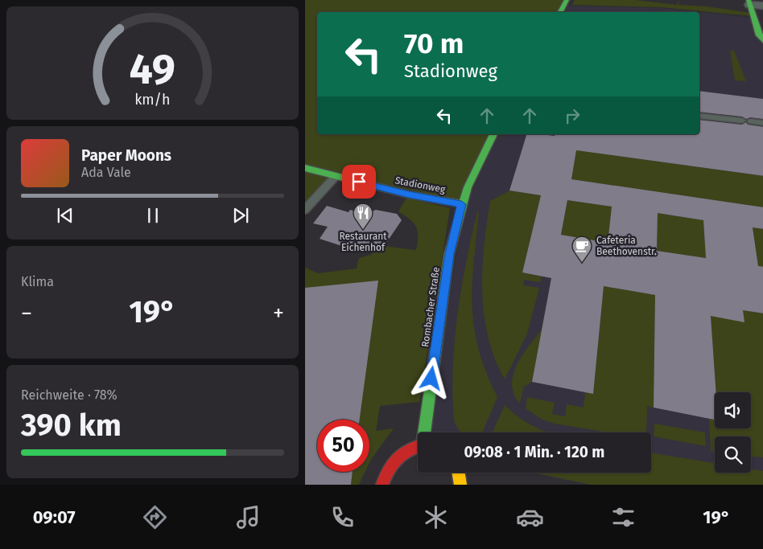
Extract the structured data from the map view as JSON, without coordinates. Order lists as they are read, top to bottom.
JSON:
{
  "streets": {
    "main road": ["Stadionweg", "Rombacher Straße"]
  },
  "crossings": [
    ["Stadionweg", "Rombacher Straße"]
  ],
  "places": {
    "restaurant": ["Restaurant Eichenhof"],
    "cafe": ["Cafeteria Beethovenstr."]
  },
  "page": {
    "turn": ["70 m", "Stadionweg"],
    "song": ["Paper Moons", "Ada Vale"],
    "tile": [
      "Klima",
      ["Reichweite · 78%", "390 km"]
    ],
    "heat": ["−", "19°", "+"],
    "limit": "50",
    "trip": "09:08 · 1 Min. · 120 m",
    "tabs": ["09:07", "19°"],
    "gauge": ["49", "km/h"]
  }
}
